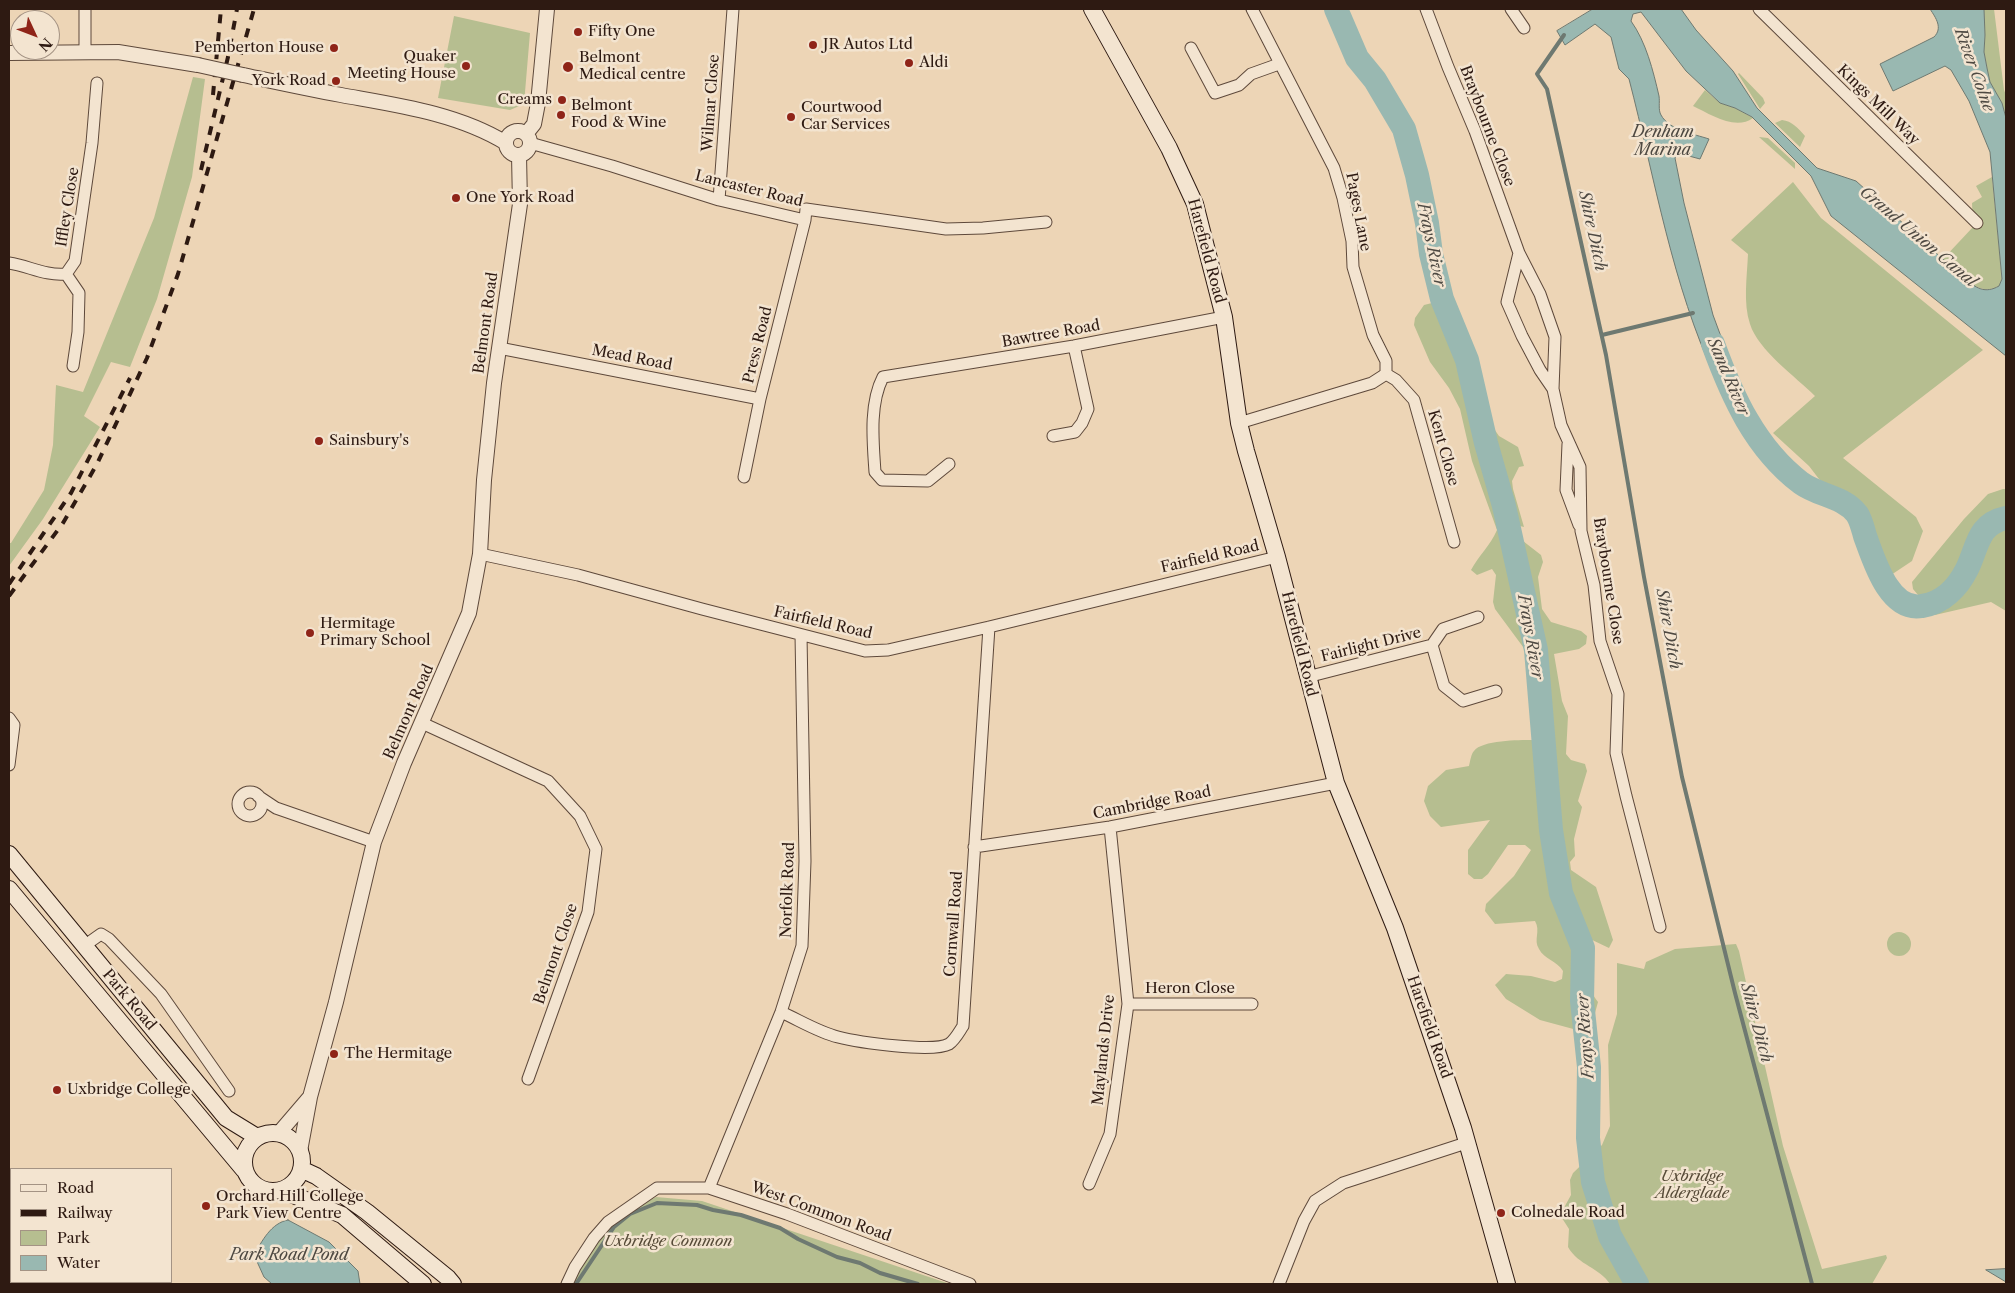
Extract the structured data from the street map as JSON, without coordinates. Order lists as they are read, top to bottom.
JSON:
{
  "streets": {
    "main road": ["Harefield Road", "Park Road"],
    "street": [
      "Wilmar Close",
      "Kings Mill Way",
      "Braybourne Close",
      "Lancaster Road",
      "Iffley Close",
      "Pages Lane",
      "Belmont Road",
      "Bawtree Road",
      "Press Road",
      "Mead Road",
      "Kent Close",
      "Fairfield Road",
      "Fairlight Drive",
      "Cambridge Road",
      "Norfolk Road",
      "Cornwall Road",
      "Belmont Close",
      "Heron Close",
      "Maylands Drive",
      "West Common Road"
    ]
  },
  "crossings": [
    ["Wilmar Close", "Lancaster Road"],
    ["Lancaster Road", "Belmont Road"],
    ["Lancaster Road", "Press Road"],
    ["Pages Lane", "Kent Close"],
    ["Harefield Road", "Bawtree Road"],
    ["Harefield Road", "Fairfield Road"],
    ["Harefield Road", "Fairlight Drive"],
    ["Harefield Road", "Cambridge Road"],
    ["Belmont Road", "Mead Road"],
    ["Belmont Road", "Fairfield Road"],
    ["Belmont Road", "Belmont Close"],
    ["Belmont Road", "Park Road"],
    ["Press Road", "Mead Road"],
    ["Fairfield Road", "Norfolk Road"],
    ["Fairfield Road", "Cornwall Road"],
    ["Cambridge Road", "Cornwall Road"],
    ["Cambridge Road", "Maylands Drive"],
    ["Norfolk Road", "Cornwall Road"],
    ["Norfolk Road", "West Common Road"],
    ["Heron Close", "Maylands Drive"]
  ],
  "water": [
    "River Colne",
    "Denham Marina",
    "Shire Ditch",
    "Grand Union Canal",
    "Frays River",
    "Sand River",
    "Park Road Pond"
  ],
  "parks": ["Uxbridge Alderglade", "Uxbridge Common"],
  "places": [
    "Fifty One",
    "JR Autos Ltd",
    "Pemberton House",
    "Aldi",
    "Quaker Meeting House",
    "Belmont Medical centre",
    "York Road",
    "Creams",
    "Belmont Food & Wine",
    "Courtwood Car Services",
    "One York Road",
    "Sainsbury's",
    "Hermitage Primary School",
    "The Hermitage",
    "Uxbridge College",
    "Orchard Hill College Park View Centre",
    "Colnedale Road"
  ],
  "legend": [
    "Road",
    "Railway",
    "Park",
    "Water"
  ],
  "north": "bottom right"
}
